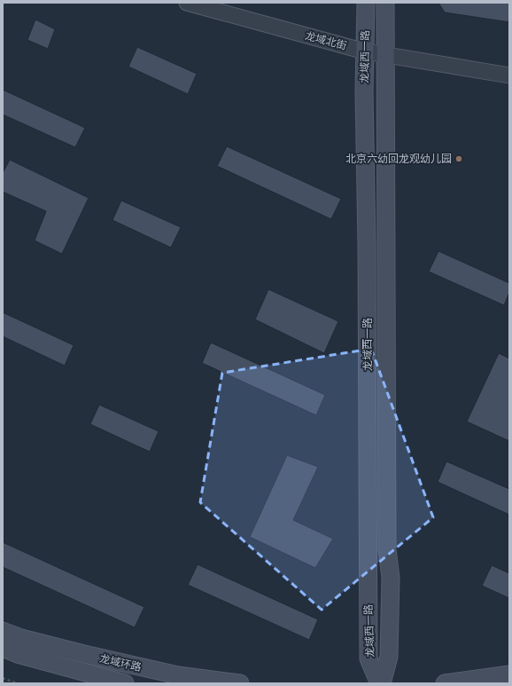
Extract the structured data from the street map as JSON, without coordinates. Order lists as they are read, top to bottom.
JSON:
{
  "streets": {
    "main road": ["龙域西一路", "龙域环路"],
    "street": ["龙域北街"]
  },
  "crossings": [
    ["龙域北街", "龙域西一路"]
  ],
  "places": ["北京六幼回龙观幼儿园"]
}
